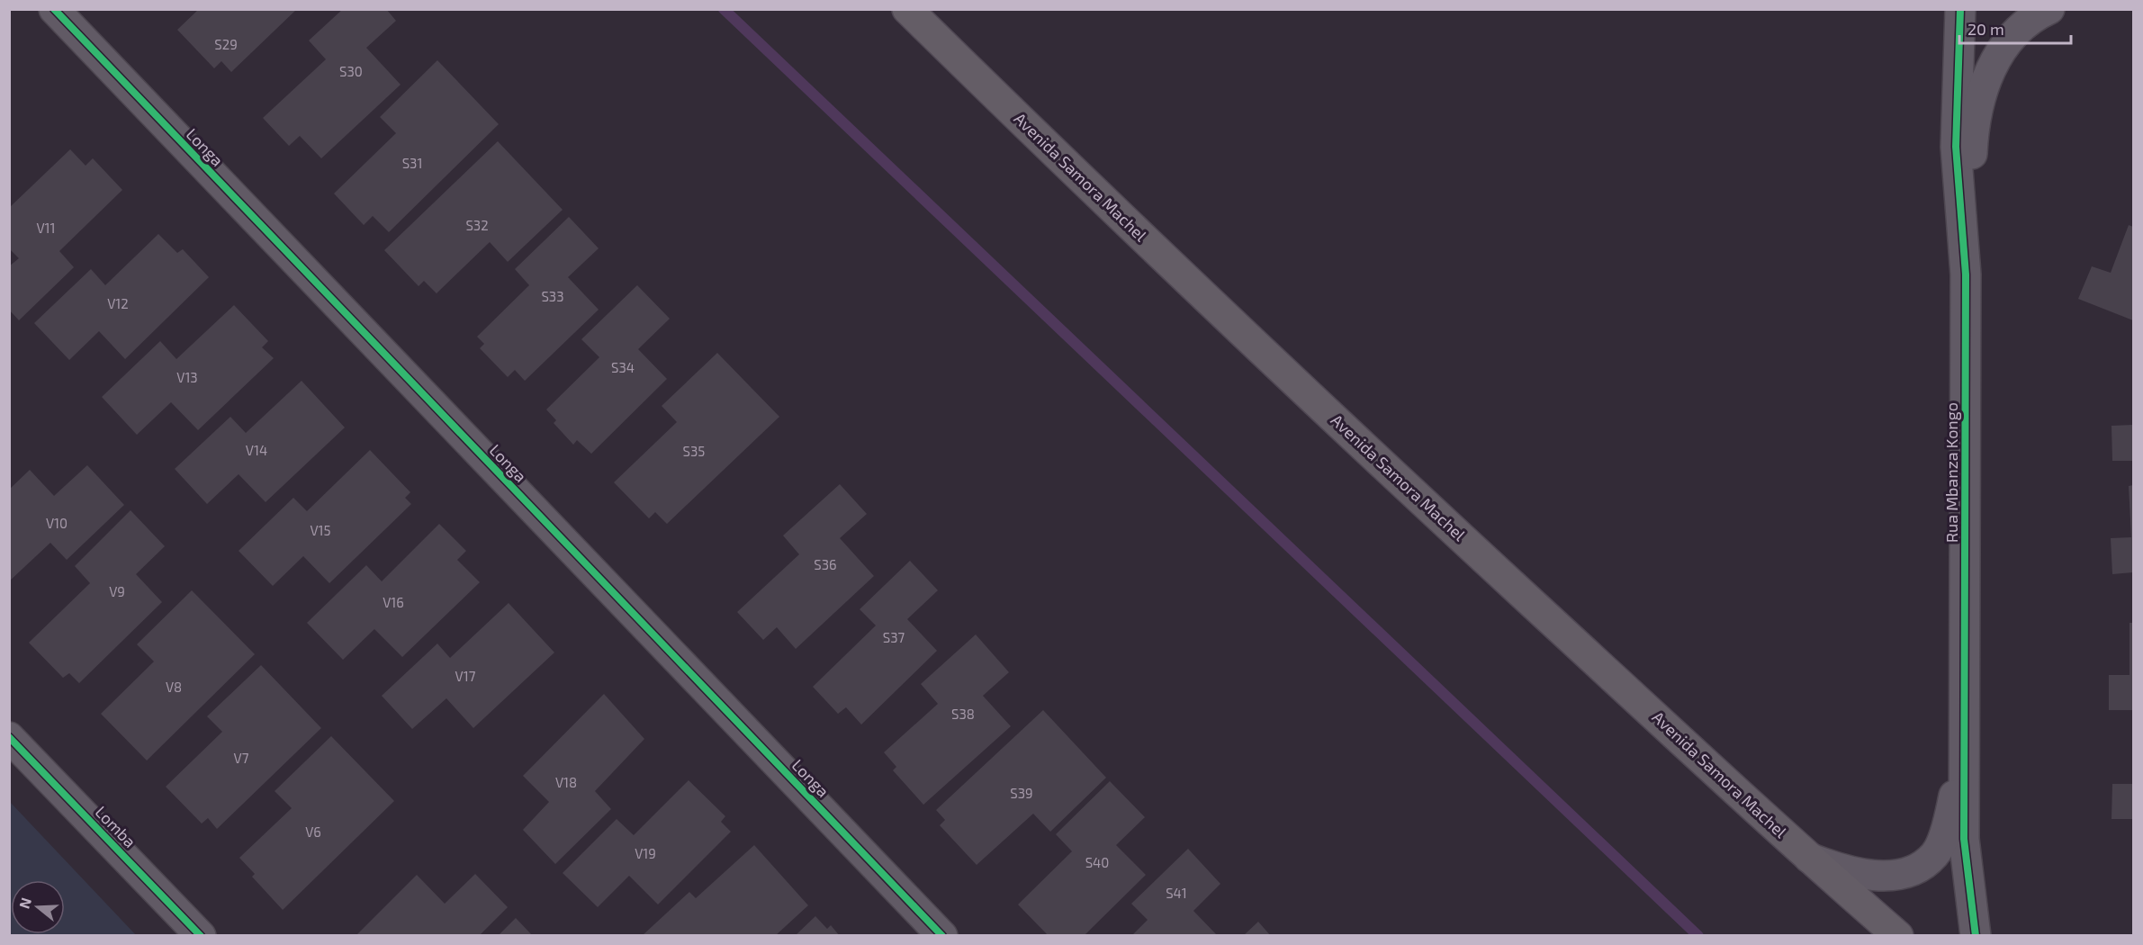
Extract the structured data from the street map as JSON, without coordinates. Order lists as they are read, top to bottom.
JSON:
{
  "streets": {
    "main road": ["Avenida Samora Machel"],
    "street": ["Longa", "Rua Mbanza Kongo", "Lomba"]
  },
  "crossings": [
    ["Avenida Samora Machel", "Rua Mbanza Kongo"]
  ],
  "house_numbers": [
    "S29",
    "S30",
    "S31",
    "S32",
    "V11",
    "S33",
    "V12",
    "S34",
    "V13",
    "V14",
    "S35",
    "V10",
    "V15",
    "S36",
    "V9",
    "V16",
    "S37",
    "V17",
    "V8",
    "S38",
    "V7",
    "V18",
    "S39",
    "V6",
    "V19",
    "S40",
    "S41"
  ],
  "scale_bar": "20 m",
  "north": "left"
}
